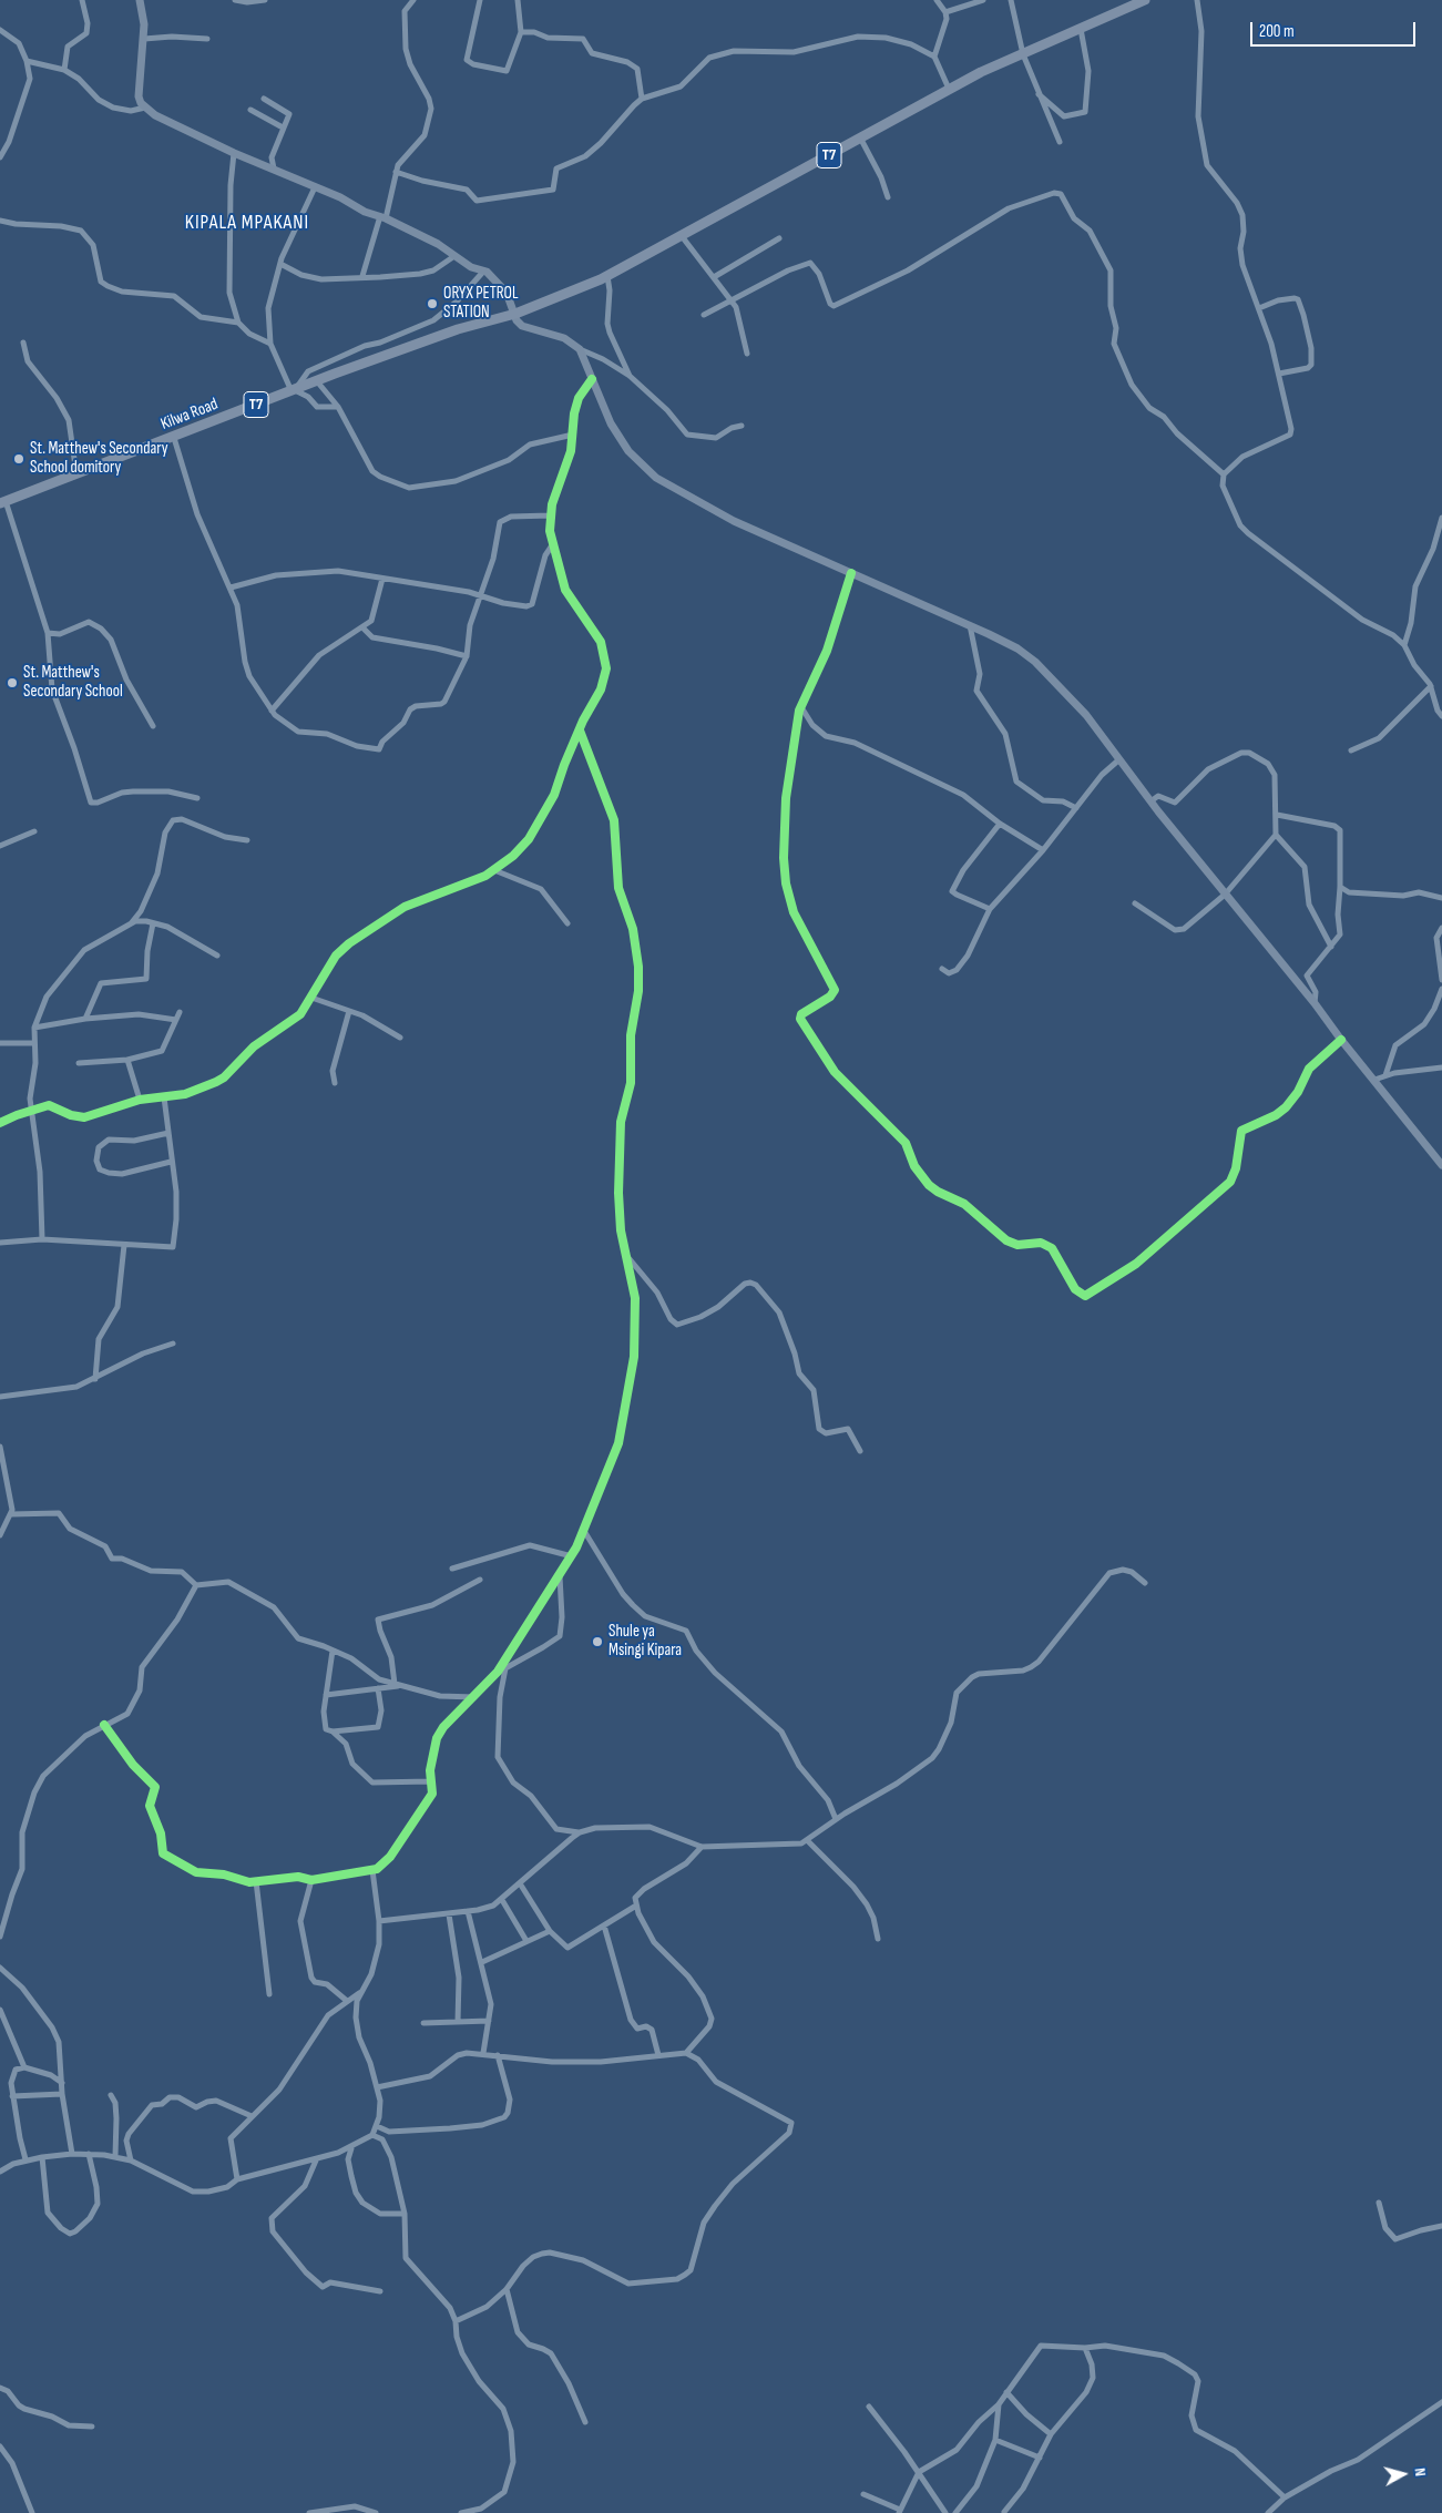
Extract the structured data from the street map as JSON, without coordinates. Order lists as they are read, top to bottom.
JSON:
{
  "streets": {
    "highway": ["T7", "Kilwa Road"]
  },
  "crossings": [
    ["T7", "Kilwa Road"]
  ],
  "districts": ["KIPALA MPAKANI"],
  "places": [
    "ORYX PETROL STATION",
    "St. Matthew's Secondary School domitory",
    "St. Matthew's Secondary School",
    "Shule ya Msingi Kipara"
  ],
  "scale_bar": "200 m",
  "north": "right"
}
